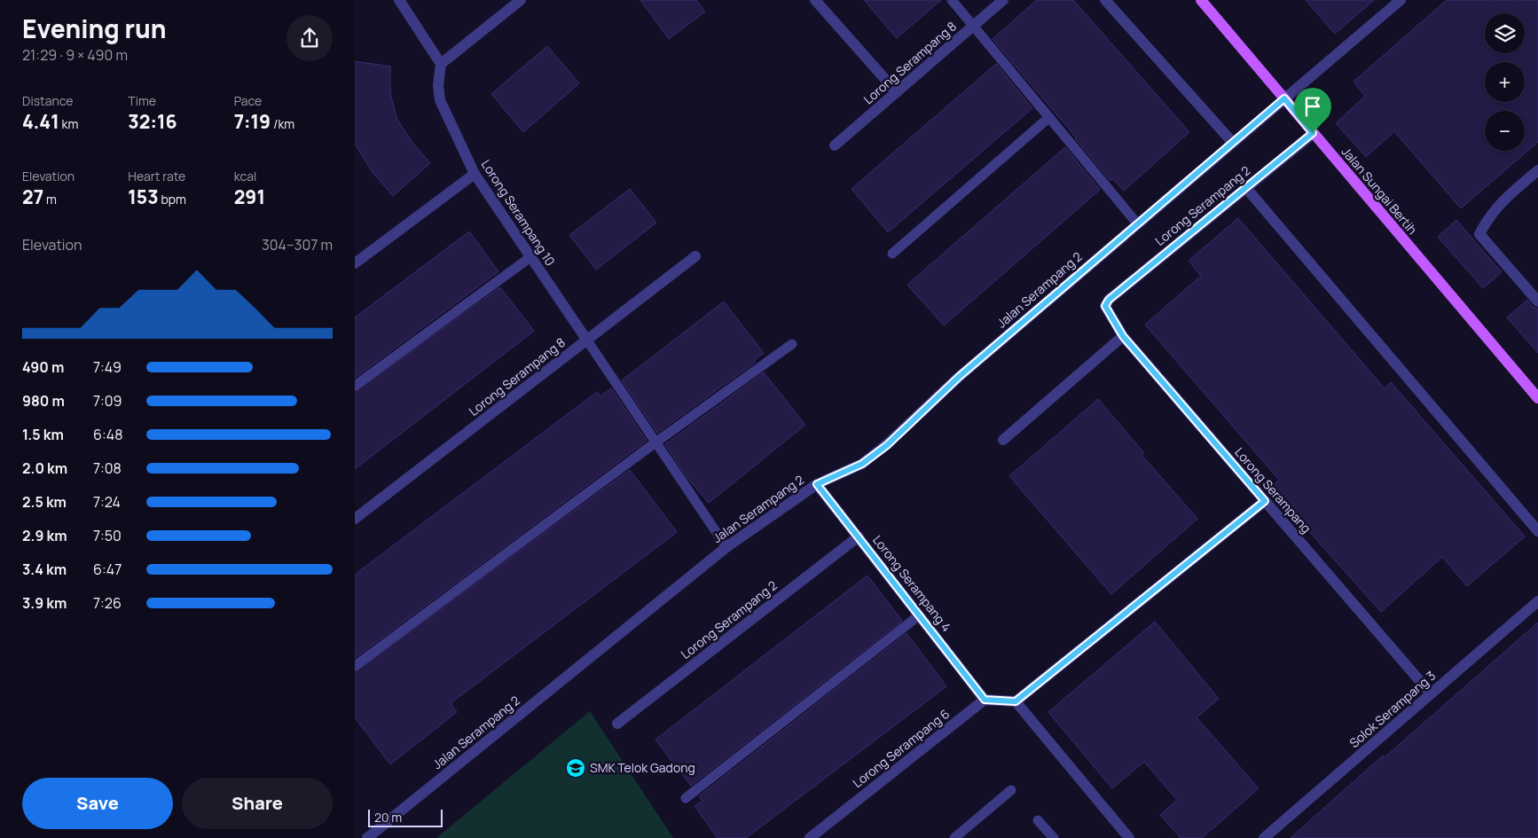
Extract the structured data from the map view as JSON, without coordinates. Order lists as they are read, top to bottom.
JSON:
{
  "streets": {
    "main road": ["Jalan Sungai Bertih"],
    "street": [
      "Lorong Serampang 8",
      "Lorong Serampang 2",
      "Lorong Serampang 10",
      "Jalan Serampang 2",
      "Lorong Serampang",
      "Lorong Serampang 4",
      "Solok Serampang 3",
      "Lorong Serampang 6"
    ]
  },
  "crossings": [
    ["Lorong Serampang 8", "Lorong Serampang 10"],
    ["Jalan Sungai Bertih", "Lorong Serampang 2"],
    ["Jalan Sungai Bertih", "Jalan Serampang 2"],
    ["Lorong Serampang 2", "Lorong Serampang"],
    ["Lorong Serampang 2", "Lorong Serampang 4"],
    ["Jalan Serampang 2", "Lorong Serampang 4"],
    ["Lorong Serampang", "Solok Serampang 3"],
    ["Lorong Serampang 4", "Lorong Serampang 6"]
  ],
  "places": {
    "school or university": ["SMK Telok Gadong"]
  },
  "scale_bar": "20 m",
  "page": {
    "heading": ["Evening run", "21:29 · 9 × 490 m"],
    "map_buttons": ["+", "−"],
    "stats": [
      ["Distance", "4.41 km"],
      ["Time", "32:16"],
      ["Pace", "7:19 /km"],
      ["Elevation", "27 m"],
      ["Heart rate", "153 bpm"],
      ["kcal", "291"]
    ],
    "chart": ["Elevation", "304–307 m"],
    "list": [
      {
        "name": "490 m",
        "note": "7:49"
      },
      {
        "name": "980 m",
        "note": "7:09"
      },
      {
        "name": "1.5 km",
        "note": "6:48"
      },
      {
        "name": "2.0 km",
        "note": "7:08"
      },
      {
        "name": "2.5 km",
        "note": "7:24"
      },
      {
        "name": "2.9 km",
        "note": "7:50"
      },
      {
        "name": "3.4 km",
        "note": "6:47"
      },
      {
        "name": "3.9 km",
        "note": "7:26"
      }
    ],
    "buttons": ["Save", "Share"],
    "scale": "20 m"
  }
}
